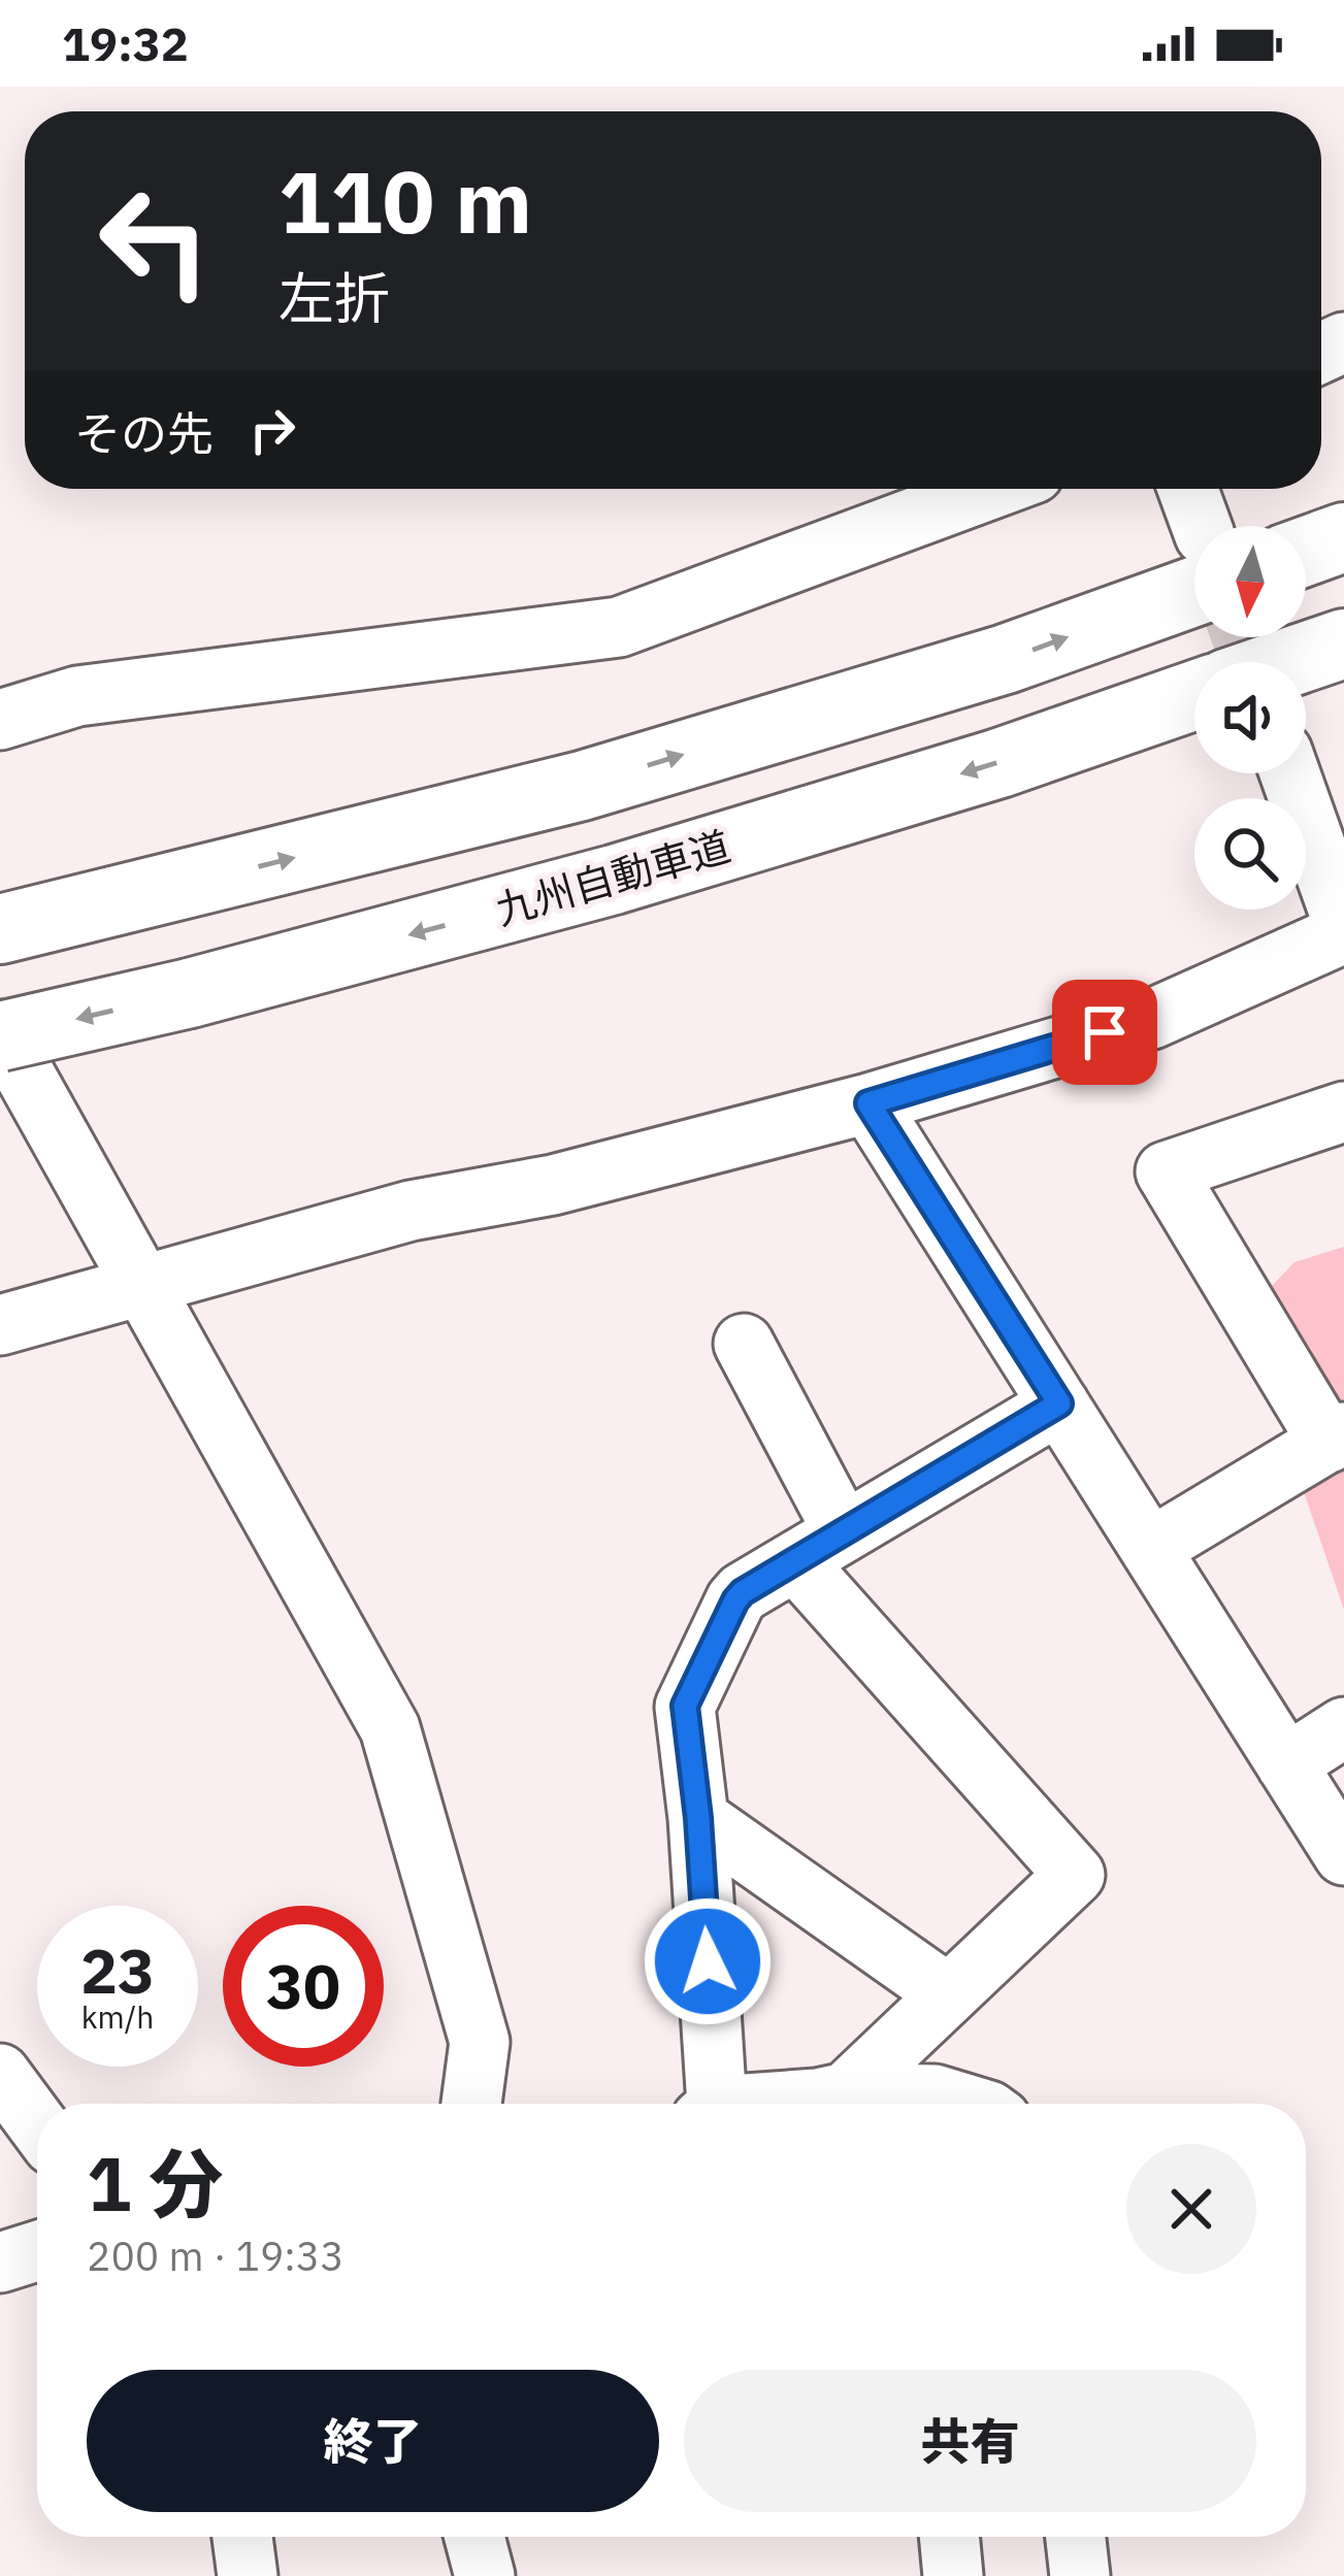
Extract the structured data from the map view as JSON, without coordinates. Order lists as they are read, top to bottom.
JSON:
{
  "streets": {
    "highway": ["九州自動車道"]
  },
  "north": "bottom",
  "page": {
    "status": "19:32",
    "turn": ["110 m", "左折"],
    "then": "その先",
    "speed": "23 km/h",
    "limit": "30",
    "heading": ["1 分", "200 m · 19:33"],
    "buttons": ["終了", "共有"]
  }
}
